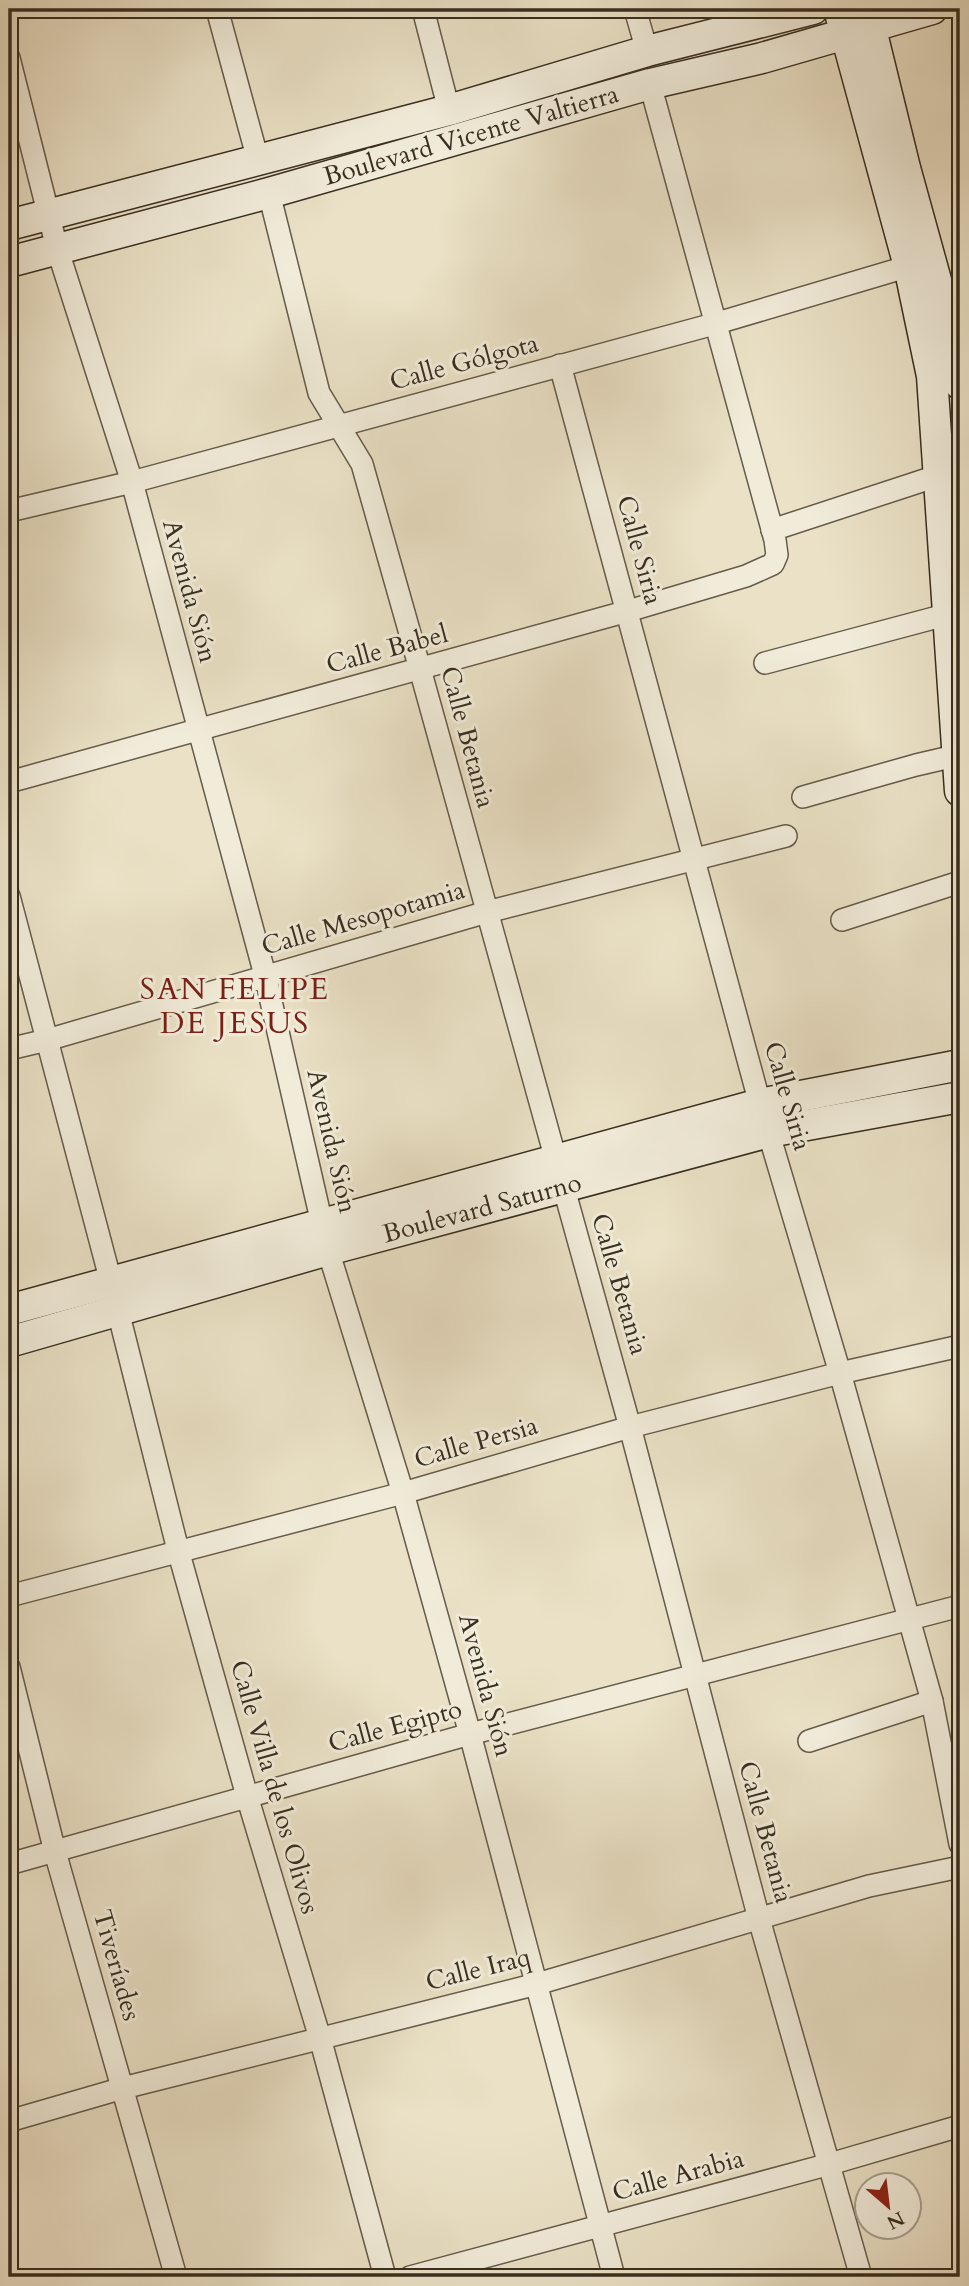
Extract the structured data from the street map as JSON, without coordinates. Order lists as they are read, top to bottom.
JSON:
{
  "streets": {
    "street": [
      "Boulevard Vicente Valtierra",
      "Calle Gólgota",
      "Calle Siria",
      "Avenida Sión",
      "Calle Babel",
      "Calle Betania",
      "Calle Mesopotamia",
      "Boulevard Saturno",
      "Calle Persia",
      "Calle Egipto",
      "Calle Villa de los Olivos",
      "Tiveríades",
      "Calle Iraq",
      "Calle Arabia"
    ]
  },
  "crossings": [
    ["Boulevard Vicente Valtierra", "Avenida Sión"],
    ["Boulevard Vicente Valtierra", "Calle Betania"],
    ["Calle Gólgota", "Calle Siria"],
    ["Calle Gólgota", "Avenida Sión"],
    ["Calle Gólgota", "Calle Betania"],
    ["Calle Siria", "Calle Babel"],
    ["Calle Siria", "Calle Mesopotamia"],
    ["Calle Siria", "Boulevard Saturno"],
    ["Calle Siria", "Calle Persia"],
    ["Calle Siria", "Calle Egipto"],
    ["Avenida Sión", "Calle Babel"],
    ["Avenida Sión", "Calle Mesopotamia"],
    ["Avenida Sión", "Boulevard Saturno"],
    ["Avenida Sión", "Calle Persia"],
    ["Avenida Sión", "Calle Egipto"],
    ["Avenida Sión", "Calle Iraq"],
    ["Avenida Sión", "Calle Arabia"],
    ["Calle Babel", "Calle Betania"],
    ["Calle Betania", "Calle Mesopotamia"],
    ["Calle Betania", "Boulevard Saturno"],
    ["Calle Betania", "Calle Persia"],
    ["Calle Betania", "Calle Egipto"],
    ["Calle Betania", "Calle Iraq"],
    ["Calle Betania", "Calle Arabia"],
    ["Boulevard Saturno", "Calle Villa de los Olivos"],
    ["Calle Persia", "Calle Villa de los Olivos"],
    ["Calle Egipto", "Calle Villa de los Olivos"],
    ["Calle Egipto", "Tiveríades"],
    ["Calle Villa de los Olivos", "Calle Iraq"],
    ["Tiveríades", "Calle Iraq"]
  ],
  "districts": ["SAN FELIPE DE JESUS"],
  "north": "bottom right"
}
